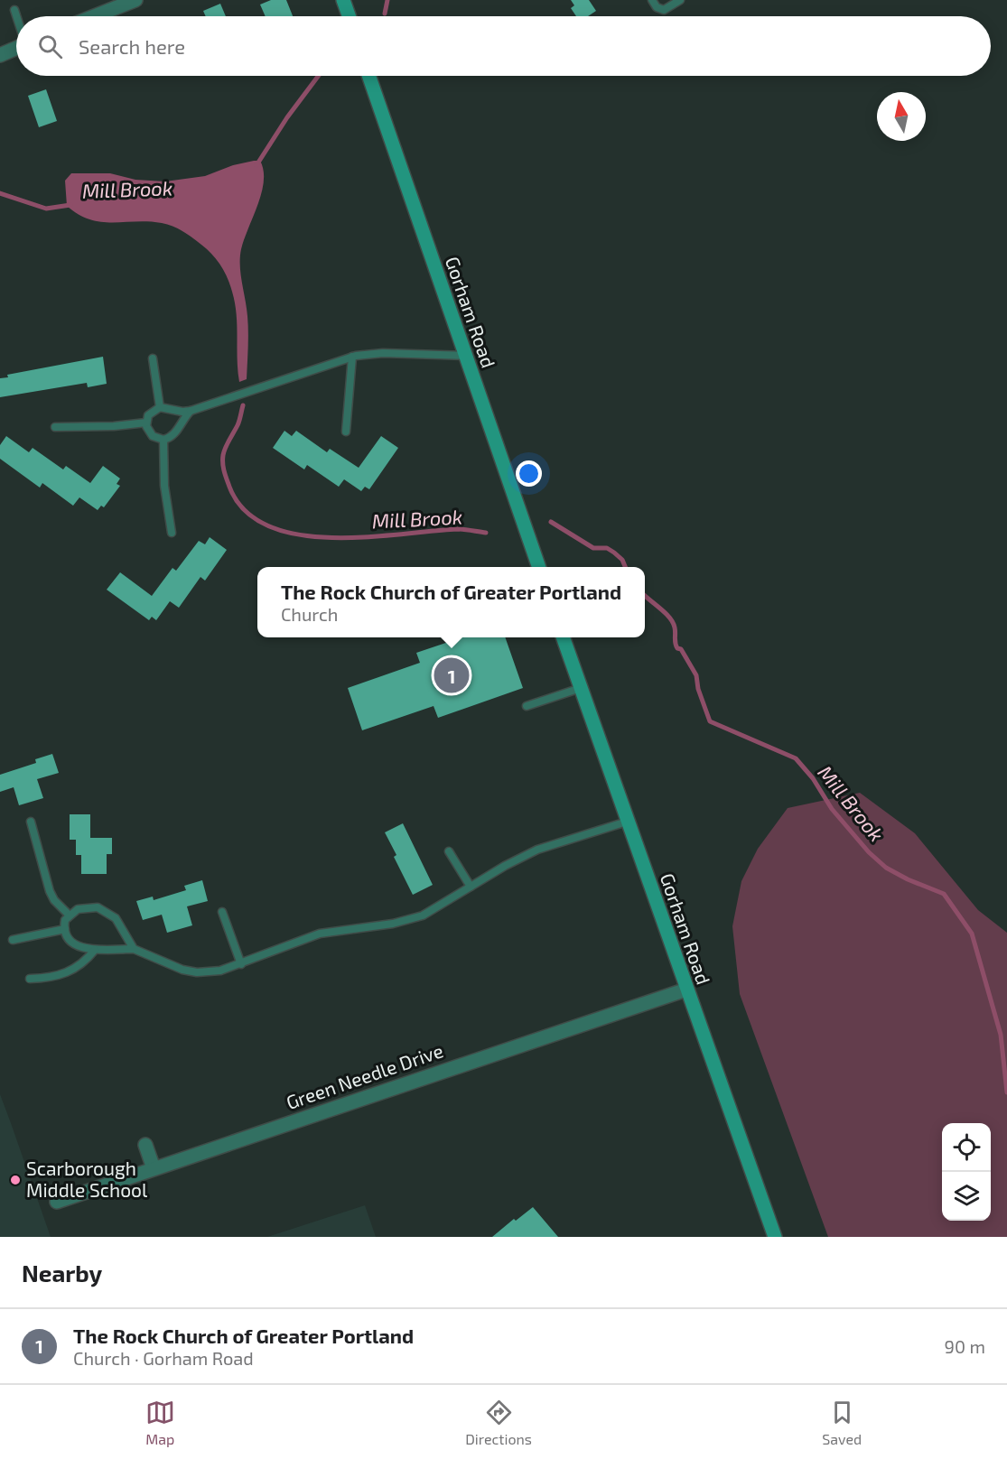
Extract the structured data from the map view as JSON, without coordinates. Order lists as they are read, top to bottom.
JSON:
{
  "streets": {
    "main road": ["Gorham Road"],
    "street": ["Green Needle Drive"]
  },
  "crossings": [
    ["Gorham Road", "Green Needle Drive"]
  ],
  "water": ["Mill Brook"],
  "places": ["Scarborough Middle School"],
  "north": "top",
  "page": {
    "search": "Search here",
    "popup": ["The Rock Church of Greater Portland", "Church"],
    "pins": "1",
    "heading": "Nearby",
    "list": [
      {
        "mark": "1",
        "name": "The Rock Church of Greater Portland",
        "note": "Church · Gorham Road",
        "value": "90 m"
      }
    ],
    "nav": ["Map", "Directions", "Saved"]
  }
}
